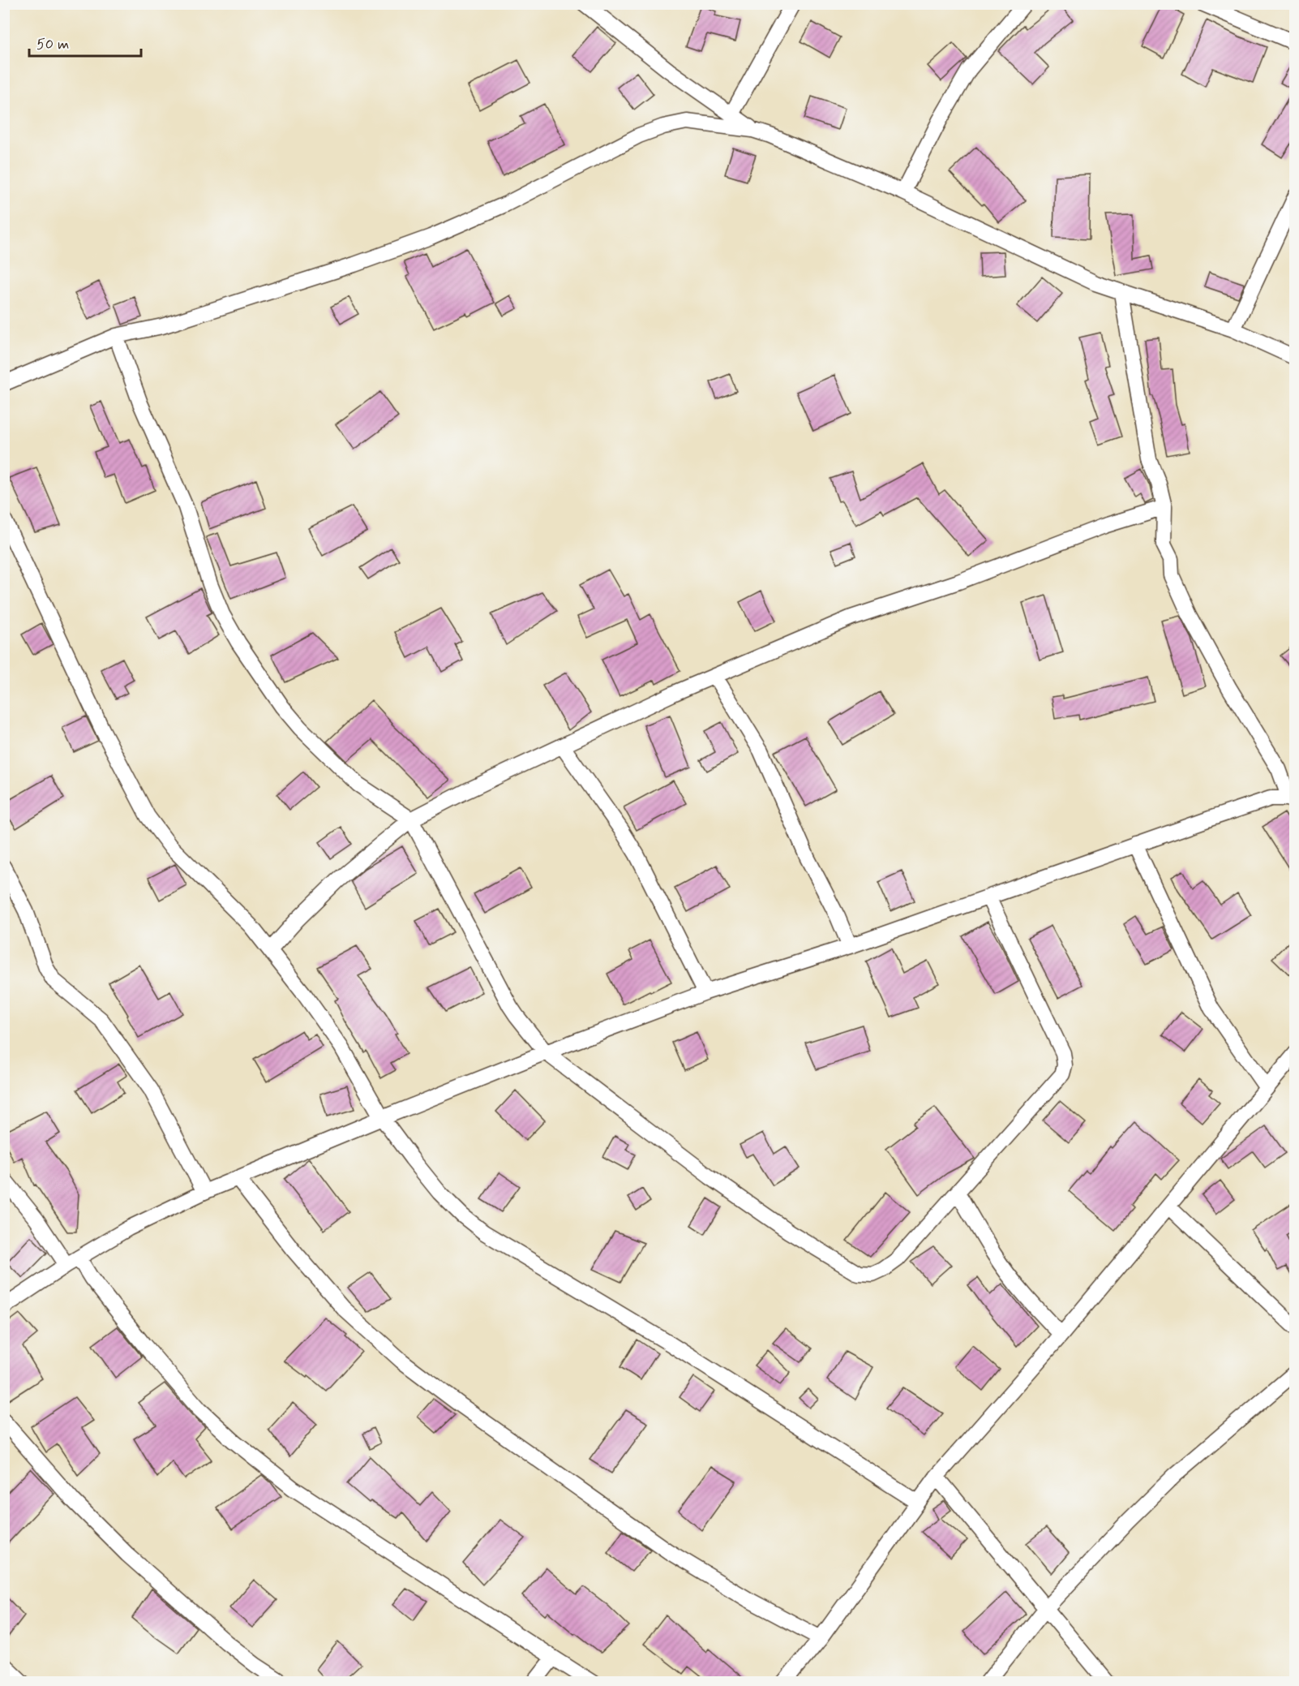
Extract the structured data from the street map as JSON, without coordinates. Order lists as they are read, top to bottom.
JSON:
{
  "scale_bar": "50 m"
}
